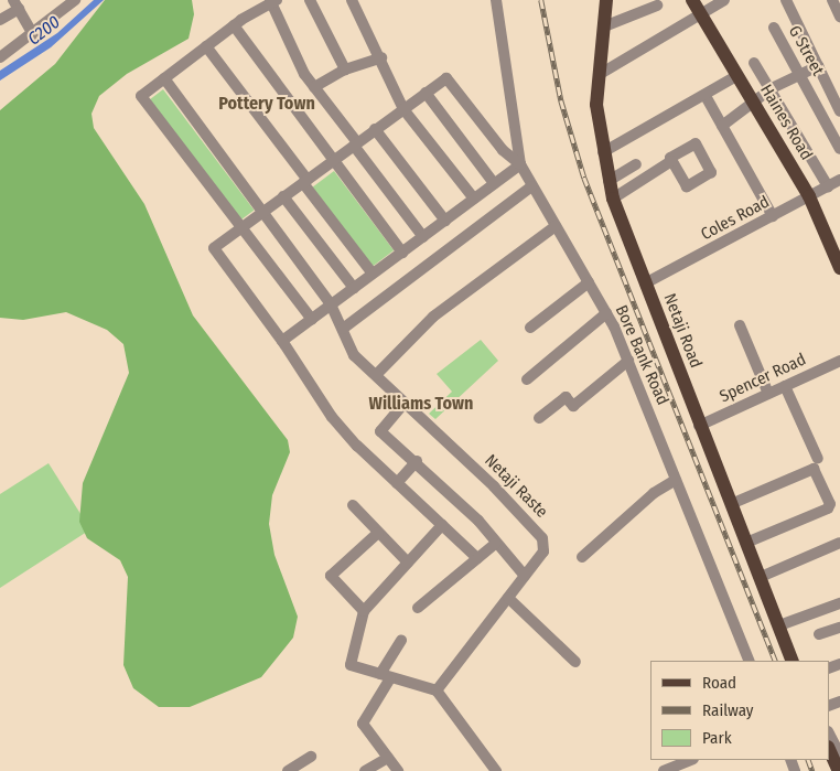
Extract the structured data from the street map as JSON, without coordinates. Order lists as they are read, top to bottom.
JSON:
{
  "streets": {
    "main road": ["Haines Road", "Netaji Road"],
    "street": [
      "G Street",
      "Coles Road",
      "Bore Bank Road",
      "Spencer Road",
      "Netaji Raste"
    ]
  },
  "crossings": [
    ["Haines Road", "Coles Road"],
    ["Coles Road", "Netaji Road"],
    ["Netaji Road", "Spencer Road"]
  ],
  "districts": ["Pottery Town", "Williams Town"],
  "water": ["C200"],
  "legend": ["Road", "Railway", "Park"]
}
